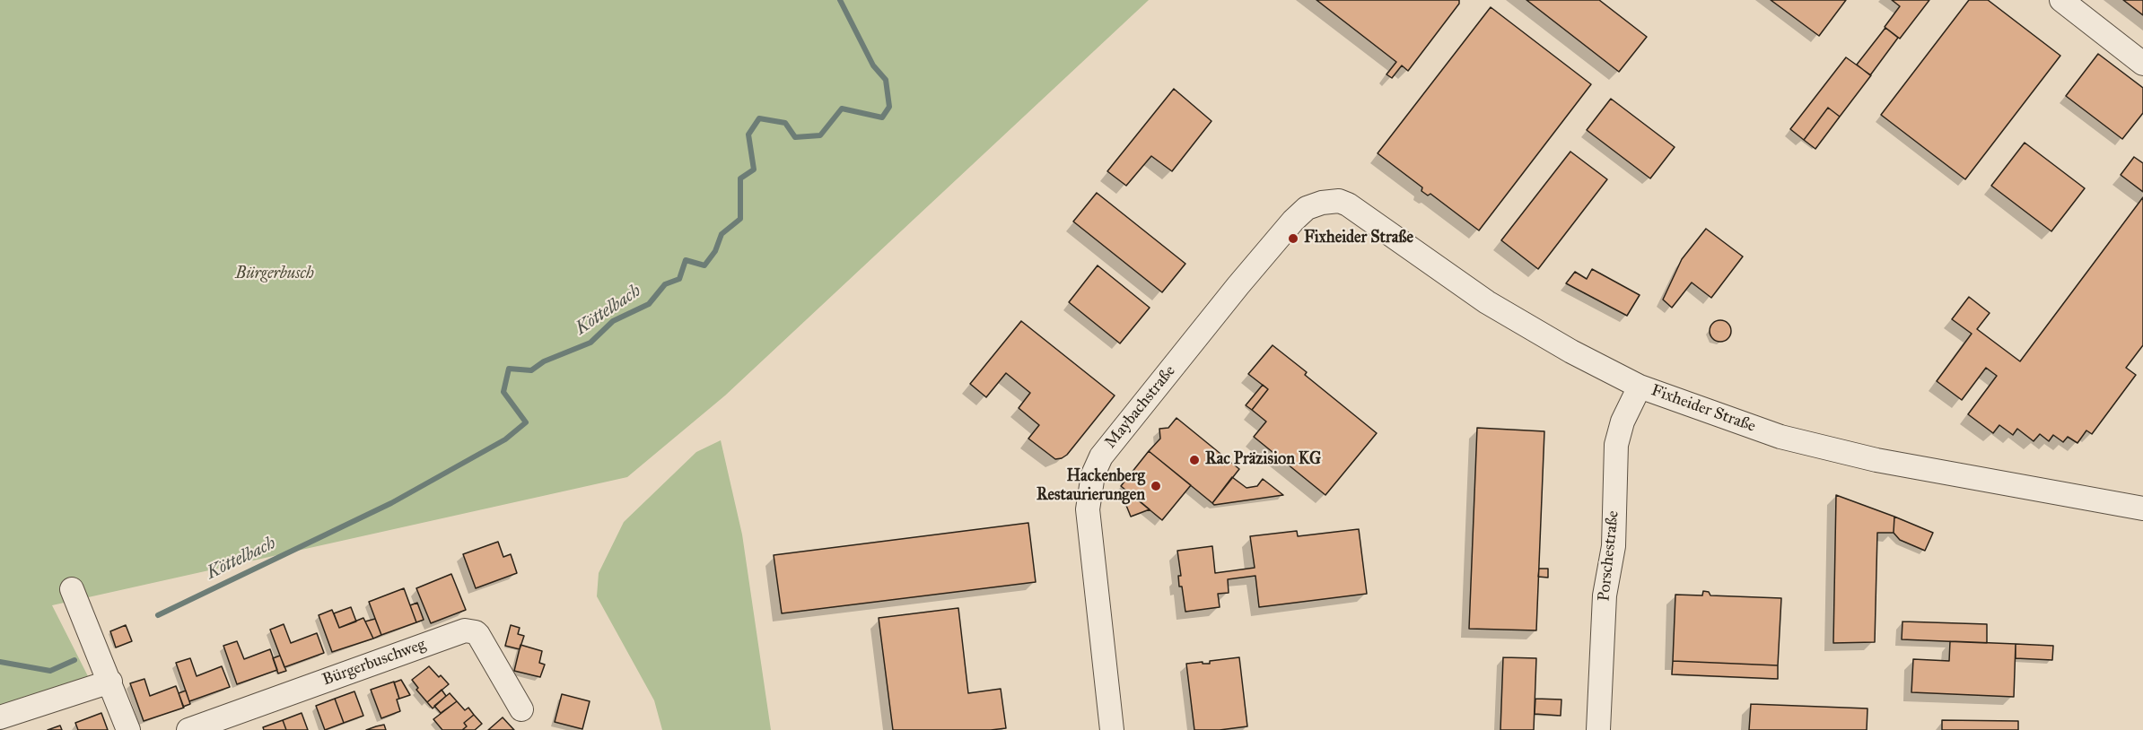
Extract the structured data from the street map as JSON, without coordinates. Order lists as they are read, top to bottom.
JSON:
{
  "streets": {
    "street": [
      "Maybachstraße",
      "Fixheider Straße",
      "Porschestraße",
      "Bürgerbuschweg"
    ]
  },
  "crossings": [
    ["Maybachstraße", "Fixheider Straße"],
    ["Fixheider Straße", "Porschestraße"]
  ],
  "water": ["Köttelbach"],
  "parks": ["Bürgerbusch"],
  "places": ["Fixheider Straße", "Rac Präzision KG", "Hackenberg Restaurierungen"]
}
